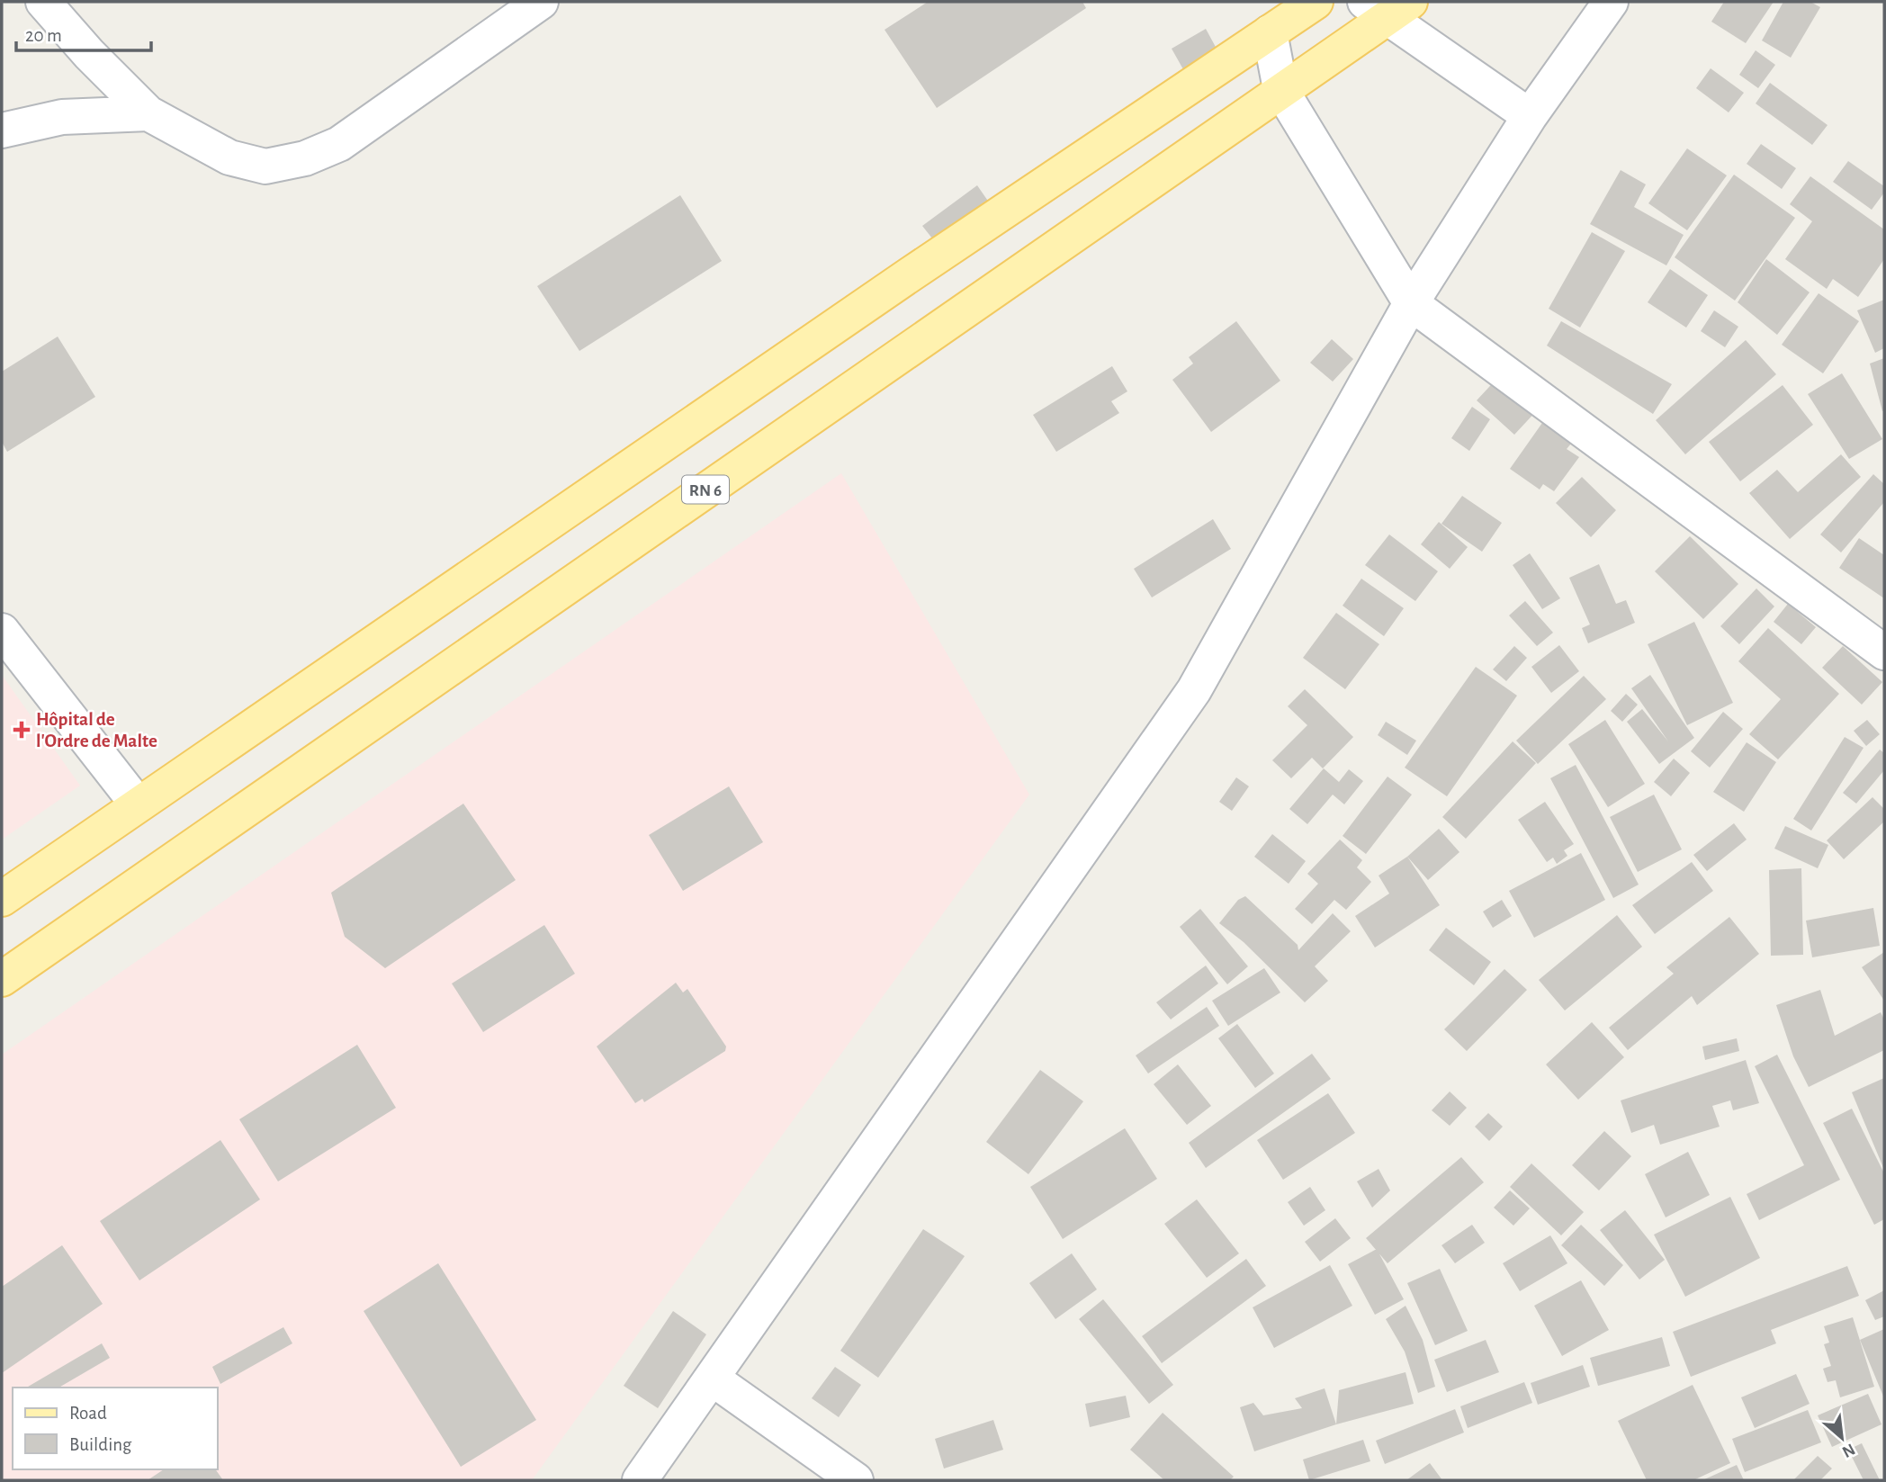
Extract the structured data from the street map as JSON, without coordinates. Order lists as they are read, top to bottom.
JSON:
{
  "streets": {
    "main road": ["RN 6"]
  },
  "places": {
    "health": ["Hôpital de l'Ordre de Malte"]
  },
  "legend": ["Road", "Building"],
  "scale_bar": "20 m",
  "north": "bottom right"
}
